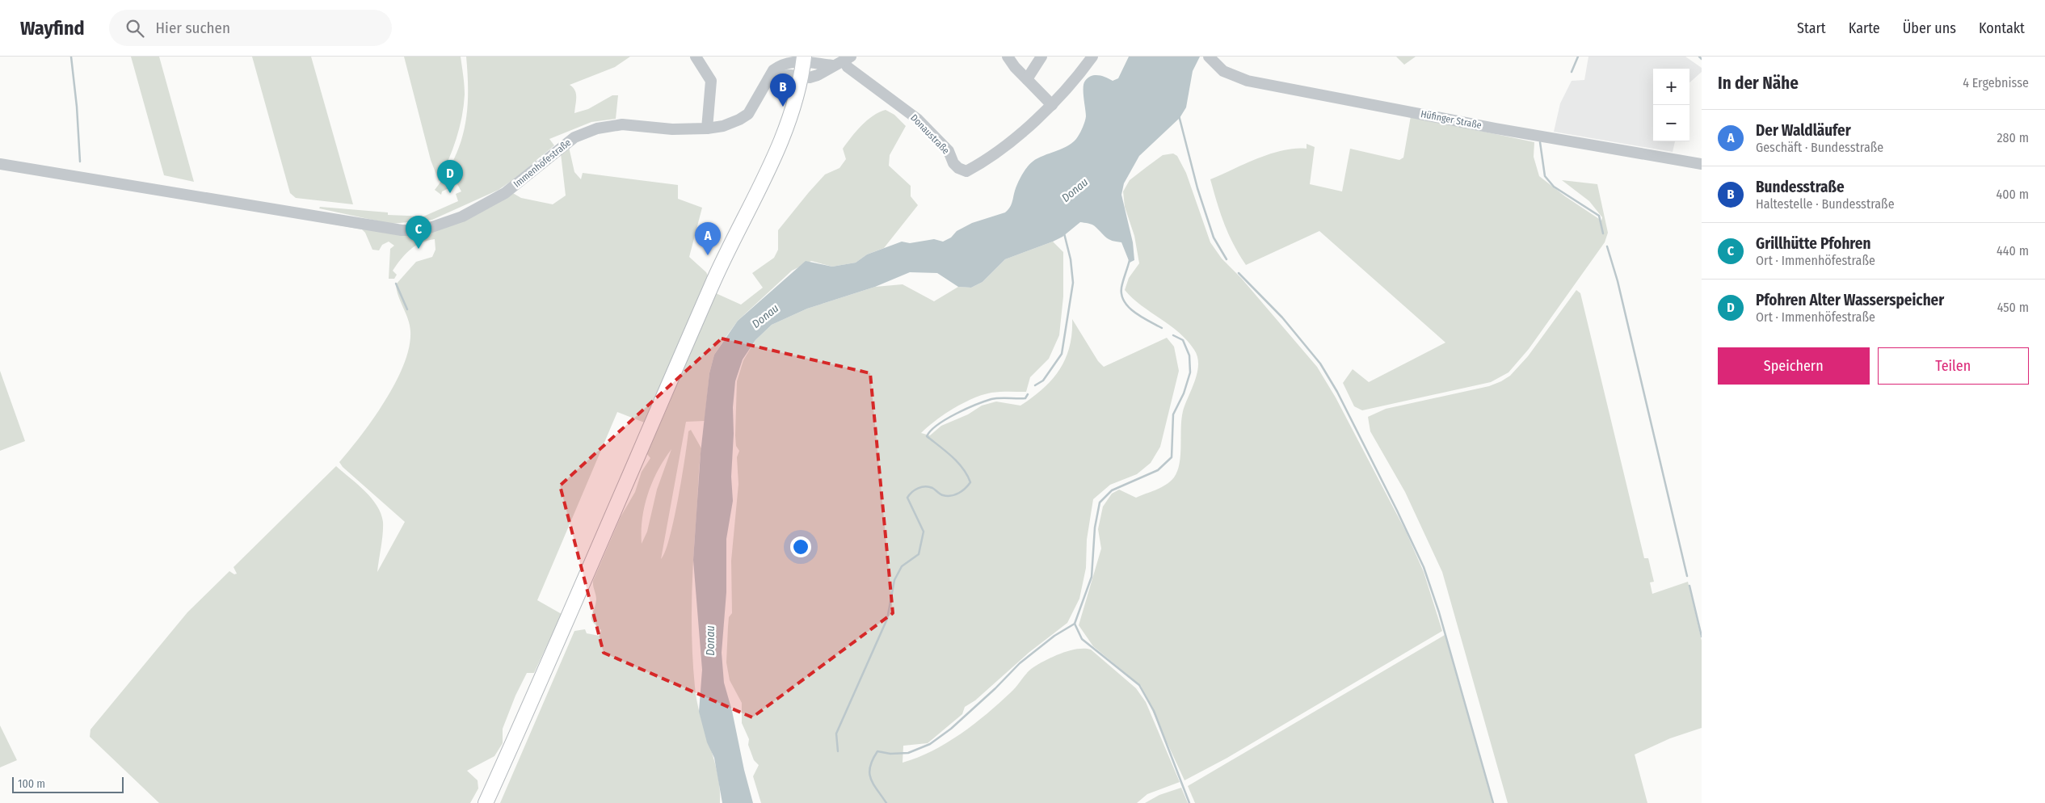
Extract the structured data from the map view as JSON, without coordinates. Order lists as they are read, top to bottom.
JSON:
{
  "streets": {
    "street": ["Hüfinger Straße", "Donaustraße", "Immenhöfestraße"]
  },
  "water": ["Donau"],
  "scale_bar": "100 m",
  "page": {
    "header": "Wayfind",
    "search": "Hier suchen",
    "nav": [
      "Start",
      "Karte",
      "Über uns",
      "Kontakt"
    ],
    "heading": ["In der Nähe", "4 Ergebnisse"],
    "map_buttons": ["+", "−"],
    "pins": [
      "B",
      "D",
      "C",
      "A"
    ],
    "list": [
      {
        "mark": "A",
        "name": "Der Waldläufer",
        "note": "Geschäft · Bundesstraße",
        "value": "280 m"
      },
      {
        "mark": "B",
        "name": "Bundesstraße",
        "note": "Haltestelle · Bundesstraße",
        "value": "400 m"
      },
      {
        "mark": "C",
        "name": "Grillhütte Pfohren",
        "note": "Ort · Immenhöfestraße",
        "value": "440 m"
      },
      {
        "mark": "D",
        "name": "Pfohren Alter Wasserspeicher",
        "note": "Ort · Immenhöfestraße",
        "value": "450 m"
      }
    ],
    "buttons": ["Speichern", "Teilen"],
    "scale": "100 m"
  }
}
